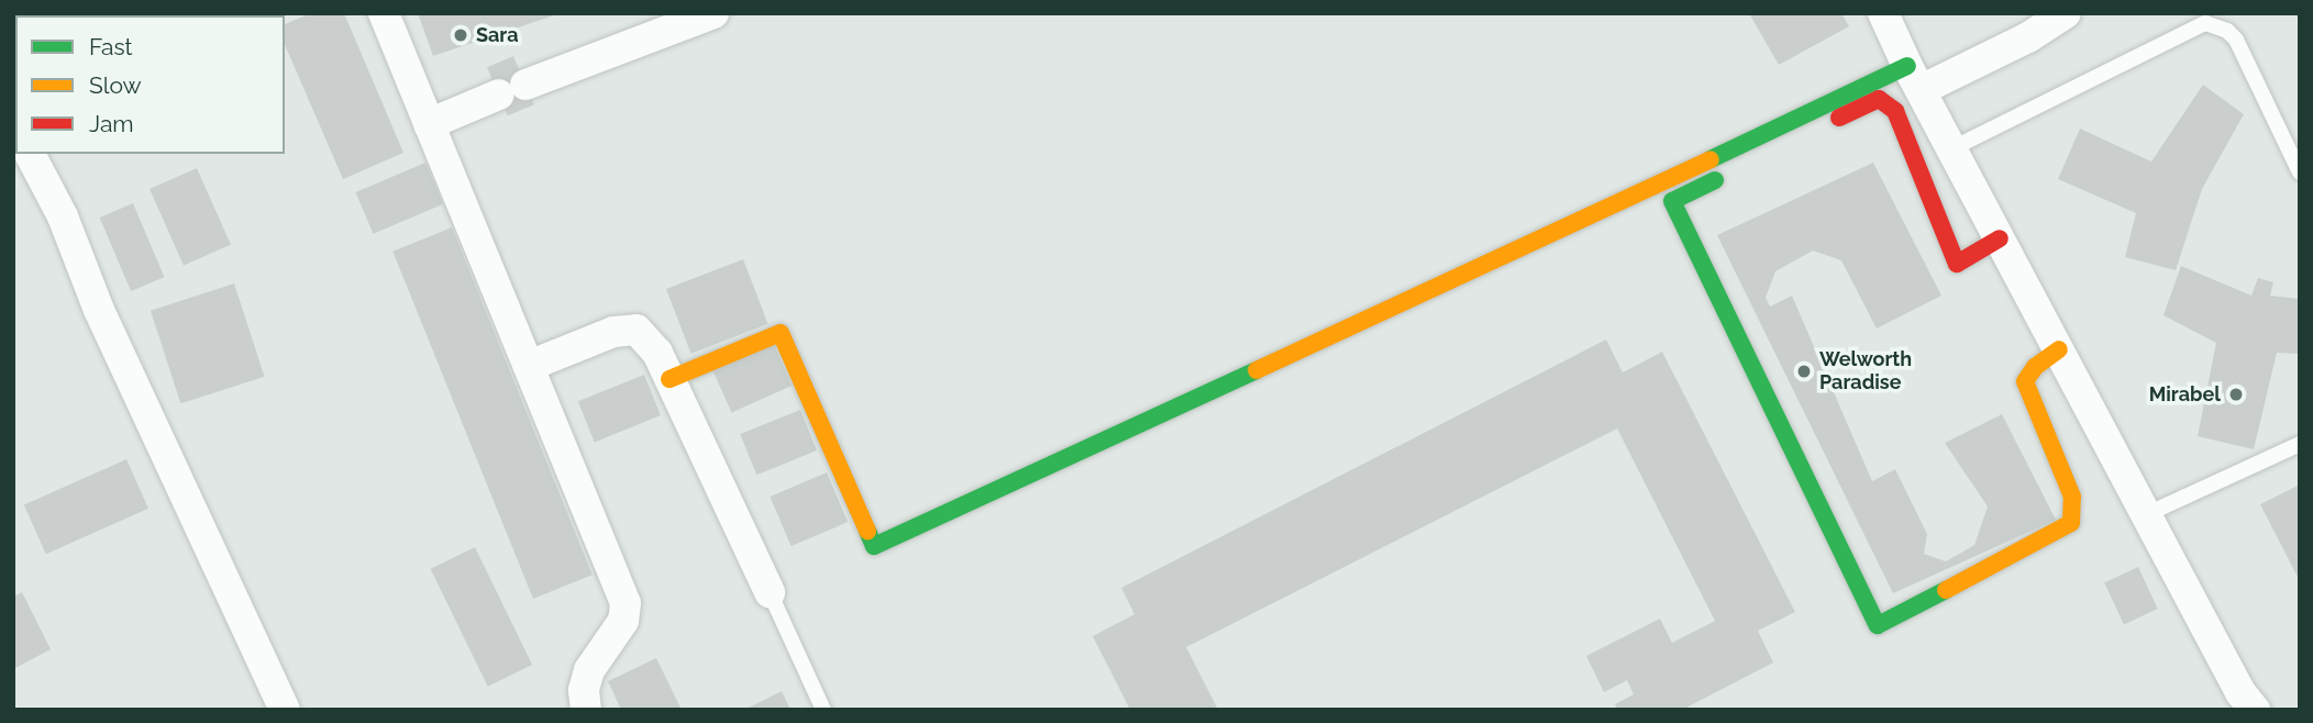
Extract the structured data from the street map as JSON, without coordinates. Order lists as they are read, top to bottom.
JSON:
{
  "places": ["Sara", "Welworth Paradise", "Mirabel"],
  "legend": ["Fast", "Slow", "Jam"]
}
